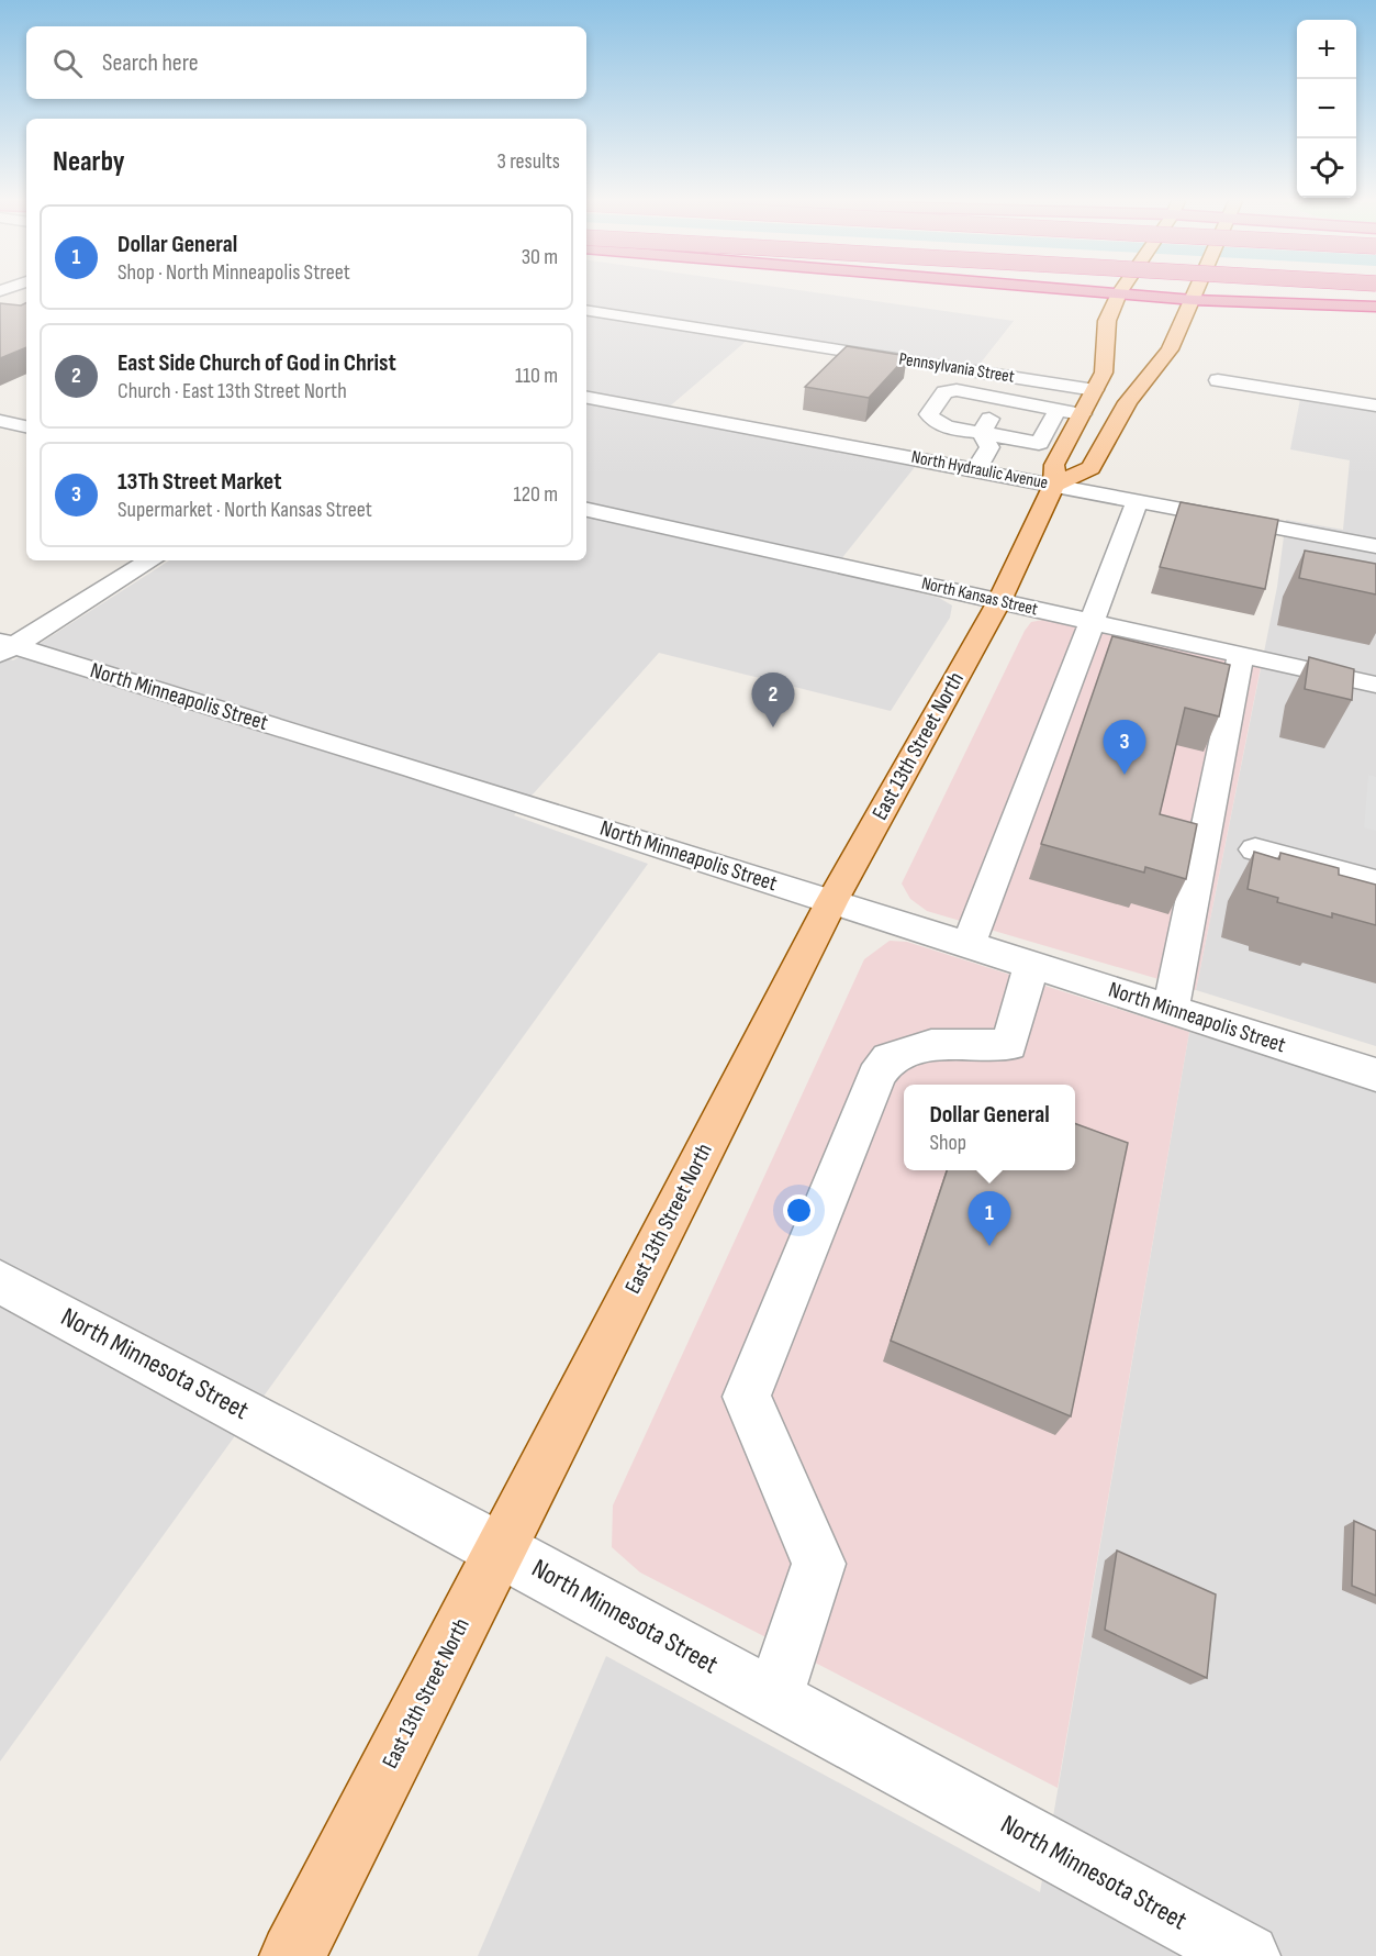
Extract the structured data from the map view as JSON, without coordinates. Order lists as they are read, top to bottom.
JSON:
{
  "streets": {
    "main road": ["East 13th Street North"],
    "street": [
      "Pennsylvania Street",
      "North Hydraulic Avenue",
      "North Kansas Street",
      "North Minneapolis Street",
      "North Minnesota Street"
    ]
  },
  "crossings": [
    ["Pennsylvania Street", "East 13th Street North"],
    ["North Hydraulic Avenue", "East 13th Street North"],
    ["North Kansas Street", "East 13th Street North"],
    ["North Minneapolis Street", "East 13th Street North"],
    ["East 13th Street North", "North Minnesota Street"]
  ],
  "page": {
    "map_buttons": ["+", "−"],
    "search": "Search here",
    "heading": ["Nearby", "3 results"],
    "list": [
      {
        "mark": "1",
        "name": "Dollar General",
        "note": "Shop · North Minneapolis Street",
        "value": "30 m"
      },
      {
        "mark": "2",
        "name": "East Side Church of God in Christ",
        "note": "Church · East 13th Street North",
        "value": "110 m"
      },
      {
        "mark": "3",
        "name": "13Th Street Market",
        "note": "Supermarket · North Kansas Street",
        "value": "120 m"
      }
    ],
    "pins": ["2", "3", "1"],
    "popup": ["Dollar General", "Shop"]
  }
}
